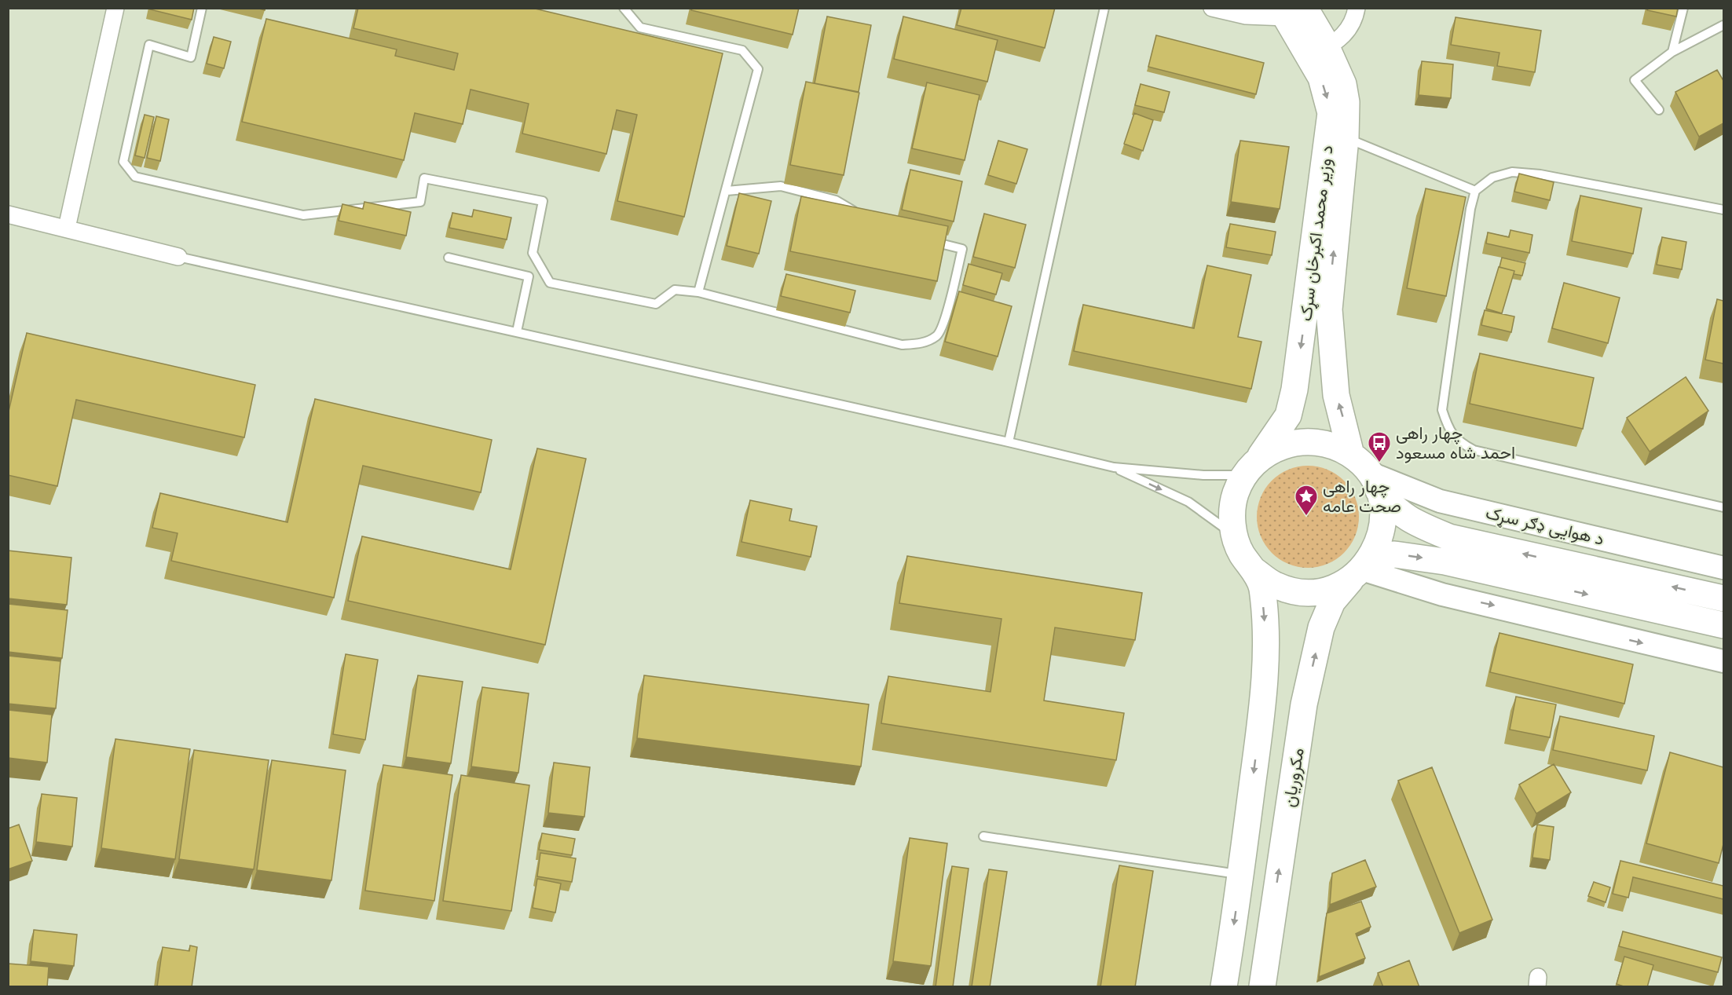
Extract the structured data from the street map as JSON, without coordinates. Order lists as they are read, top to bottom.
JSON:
{
  "streets": {
    "main road": ["د وزیر محمد اکبرخان سړک", "د هوایی ډګر سړک", "مکروریان"]
  },
  "crossings": [
    ["د وزیر محمد اکبرخان سړک", "د هوایی ډګر سړک"],
    ["د وزیر محمد اکبرخان سړک", "مکروریان"],
    ["د هوایی ډګر سړک", "مکروریان"]
  ],
  "places": {
    "bus stop": ["چهار راهی احمد شاه مسعود"],
    "place": ["چهار راهی صحت عامه"]
  }
}
